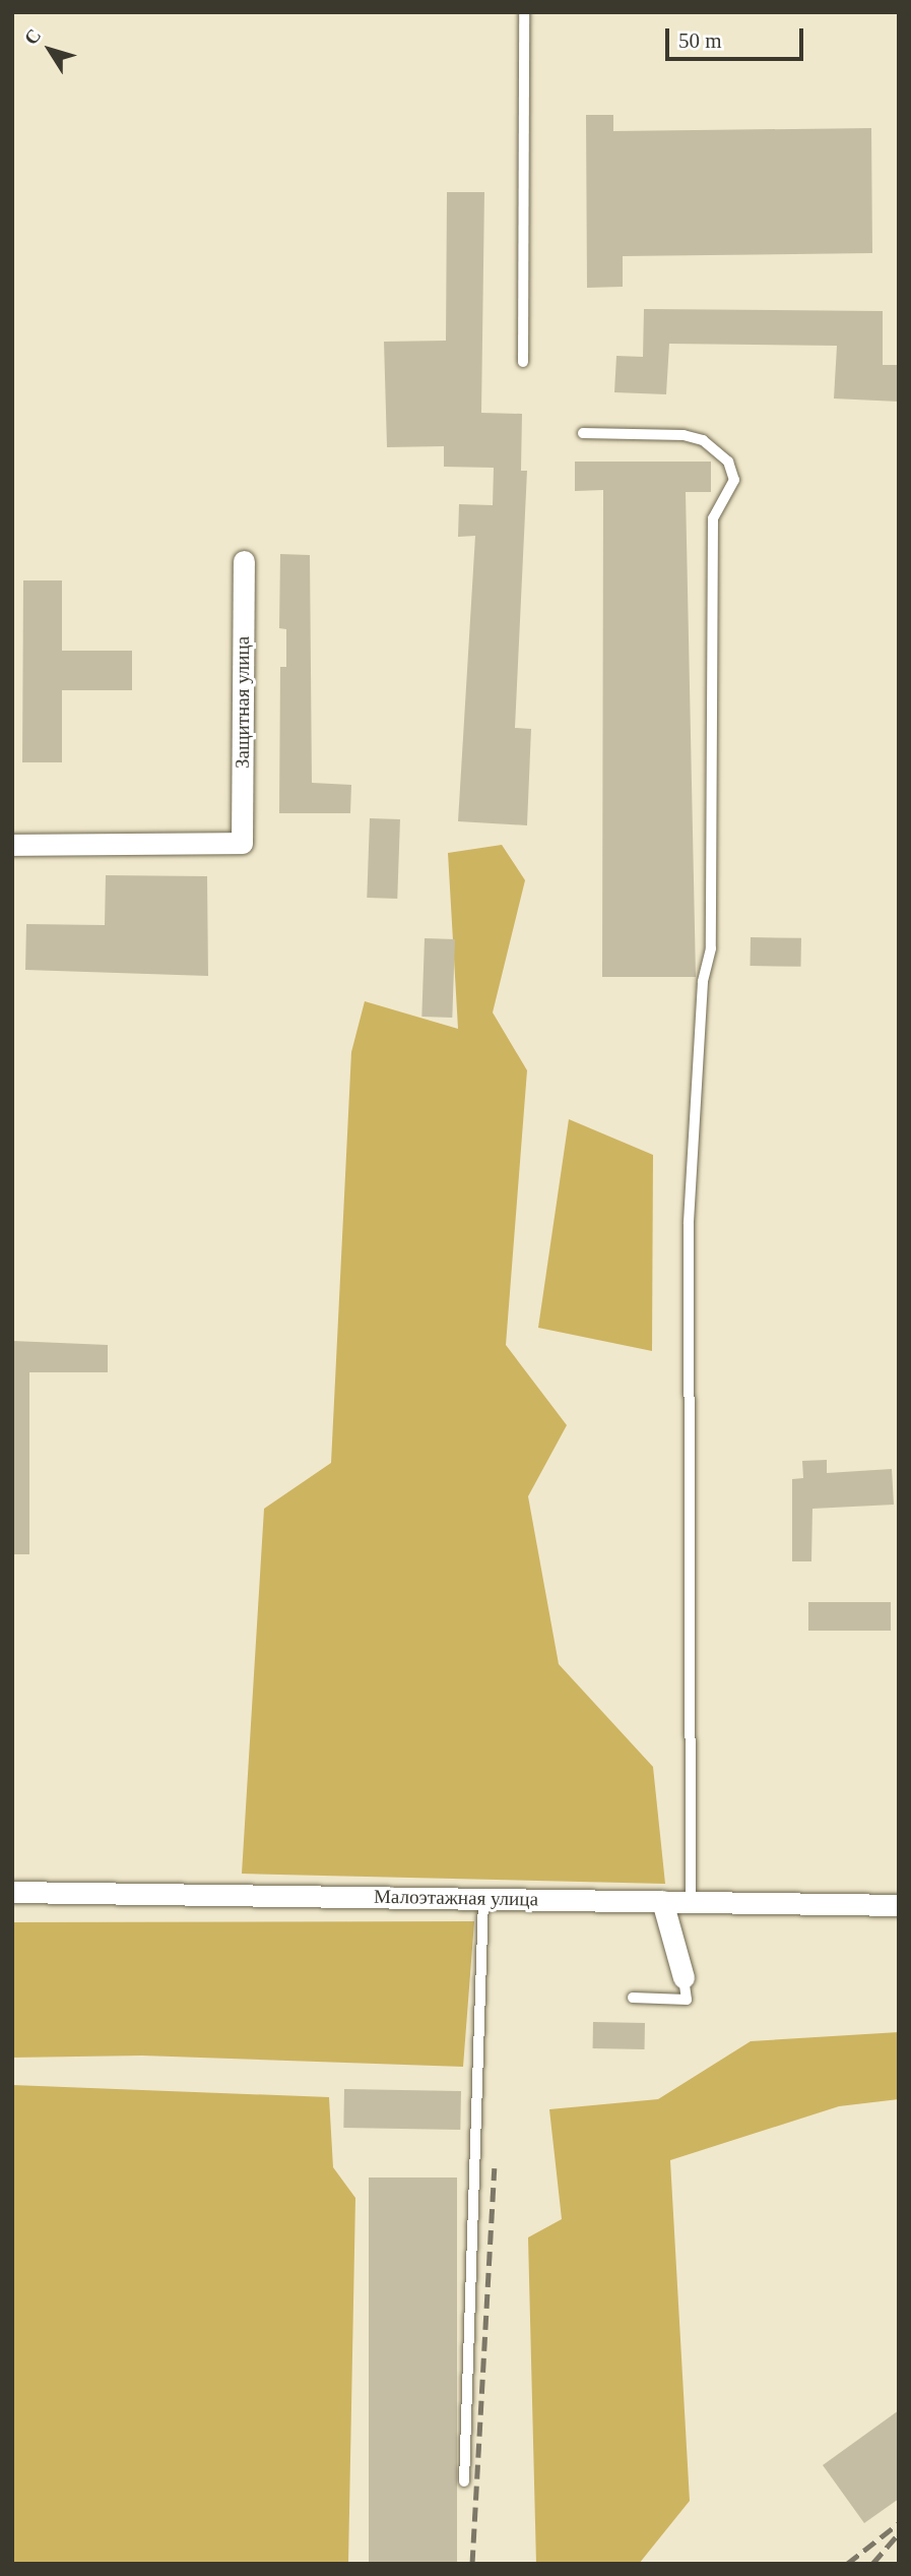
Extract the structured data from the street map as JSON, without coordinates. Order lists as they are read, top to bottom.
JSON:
{
  "streets": {
    "street": ["Защитная улица", "Малоэтажная улица"]
  },
  "scale_bar": "50 m",
  "north": "top left"
}
